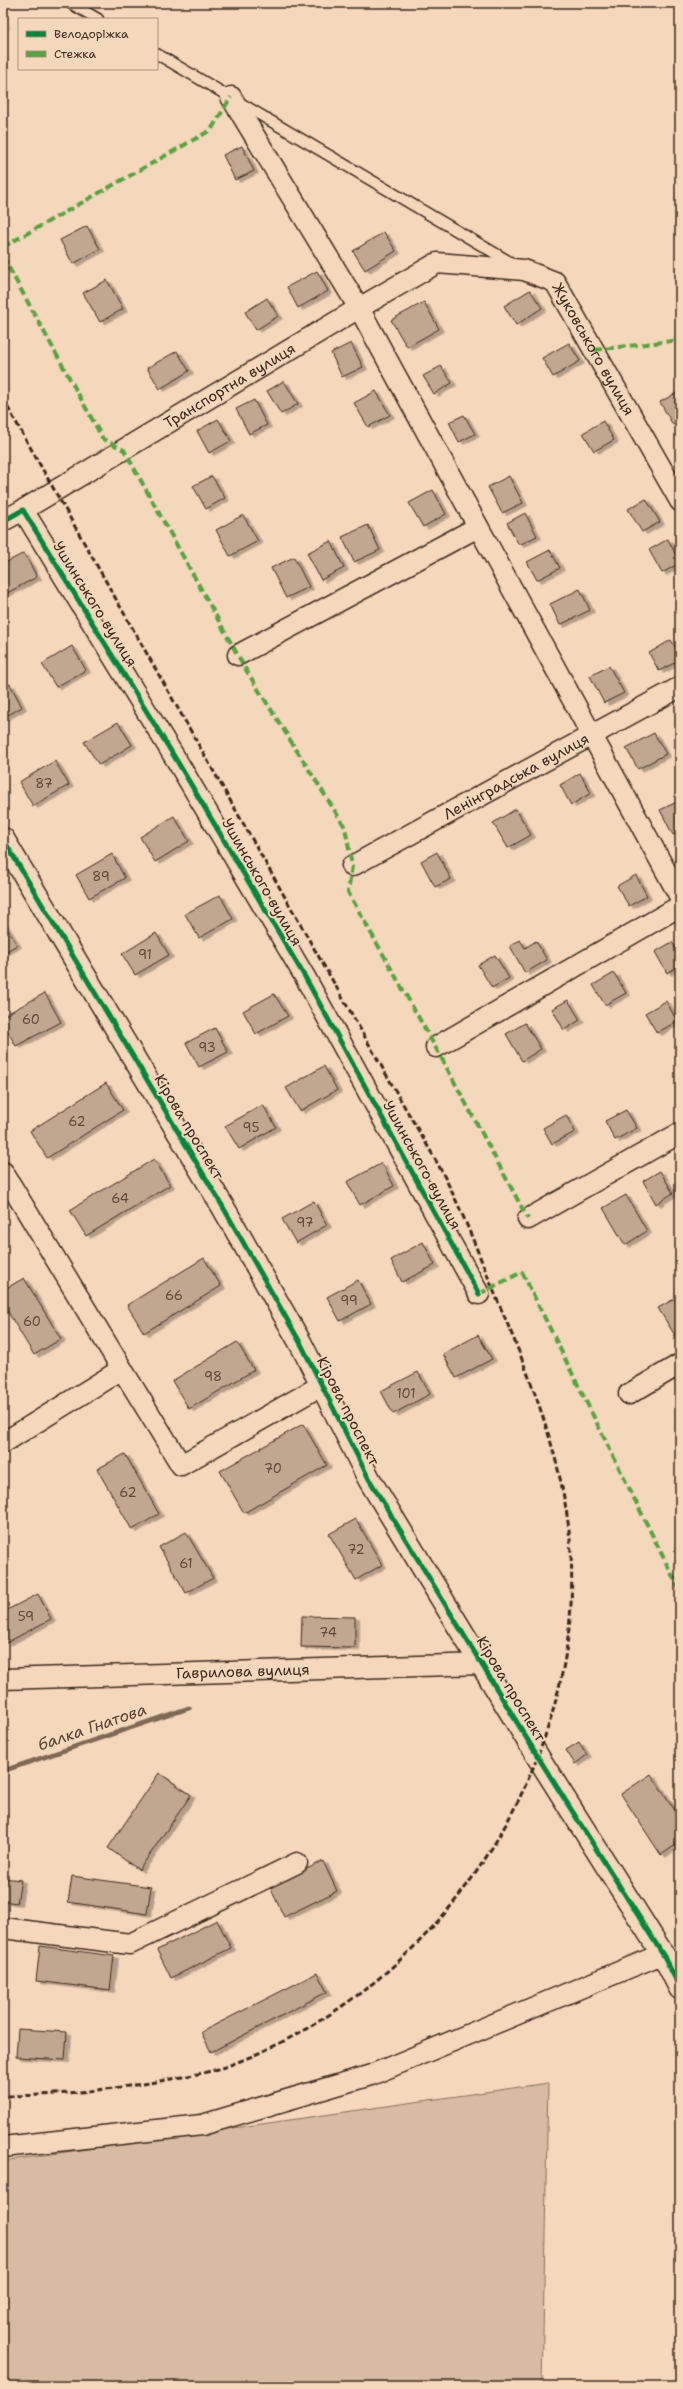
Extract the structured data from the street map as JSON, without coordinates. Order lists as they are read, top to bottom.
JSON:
{
  "streets": {
    "street": [
      "Жуковського вулиця",
      "Транспортна вулиця",
      "Ушинського вулиця",
      "Ленінградська вулиця",
      "Кірова проспект",
      "Гаврилова вулиця"
    ]
  },
  "crossings": [
    ["Жуковського вулиця", "Транспортна вулиця"],
    ["Транспортна вулиця", "Ушинського вулиця"],
    ["Кірова проспект", "Гаврилова вулиця"]
  ],
  "water": ["балка Гнатова"],
  "house_numbers": [
    "87",
    "89",
    "91",
    "60",
    "93",
    "62",
    "95",
    "64",
    "97",
    "66",
    "99",
    "60",
    "98",
    "101",
    "70",
    "62",
    "72",
    "61",
    "59",
    "74"
  ],
  "legend": ["Велодоріжка", "Стежка"]
}
